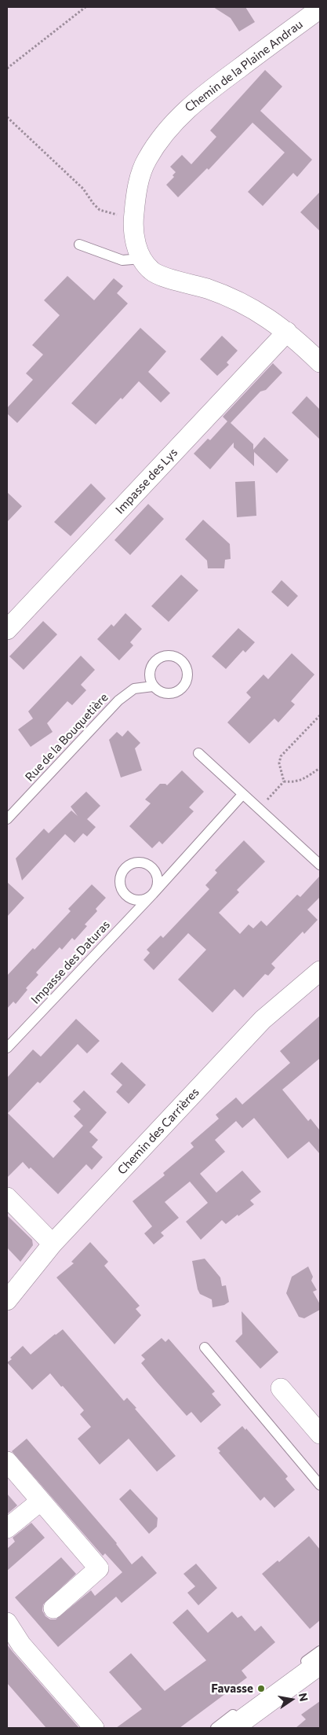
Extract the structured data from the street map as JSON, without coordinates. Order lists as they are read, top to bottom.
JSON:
{
  "streets": {
    "street": ["Chemin de la Plaine Andrau", "Impasse des Lys", "Chemin des Carrières"],
    "lane": ["Rue de la Bouquetière", "Impasse des Daturas"]
  },
  "crossings": [
    ["Chemin de la Plaine Andrau", "Impasse des Lys"]
  ],
  "places": ["Favasse"],
  "north": "right"
}
